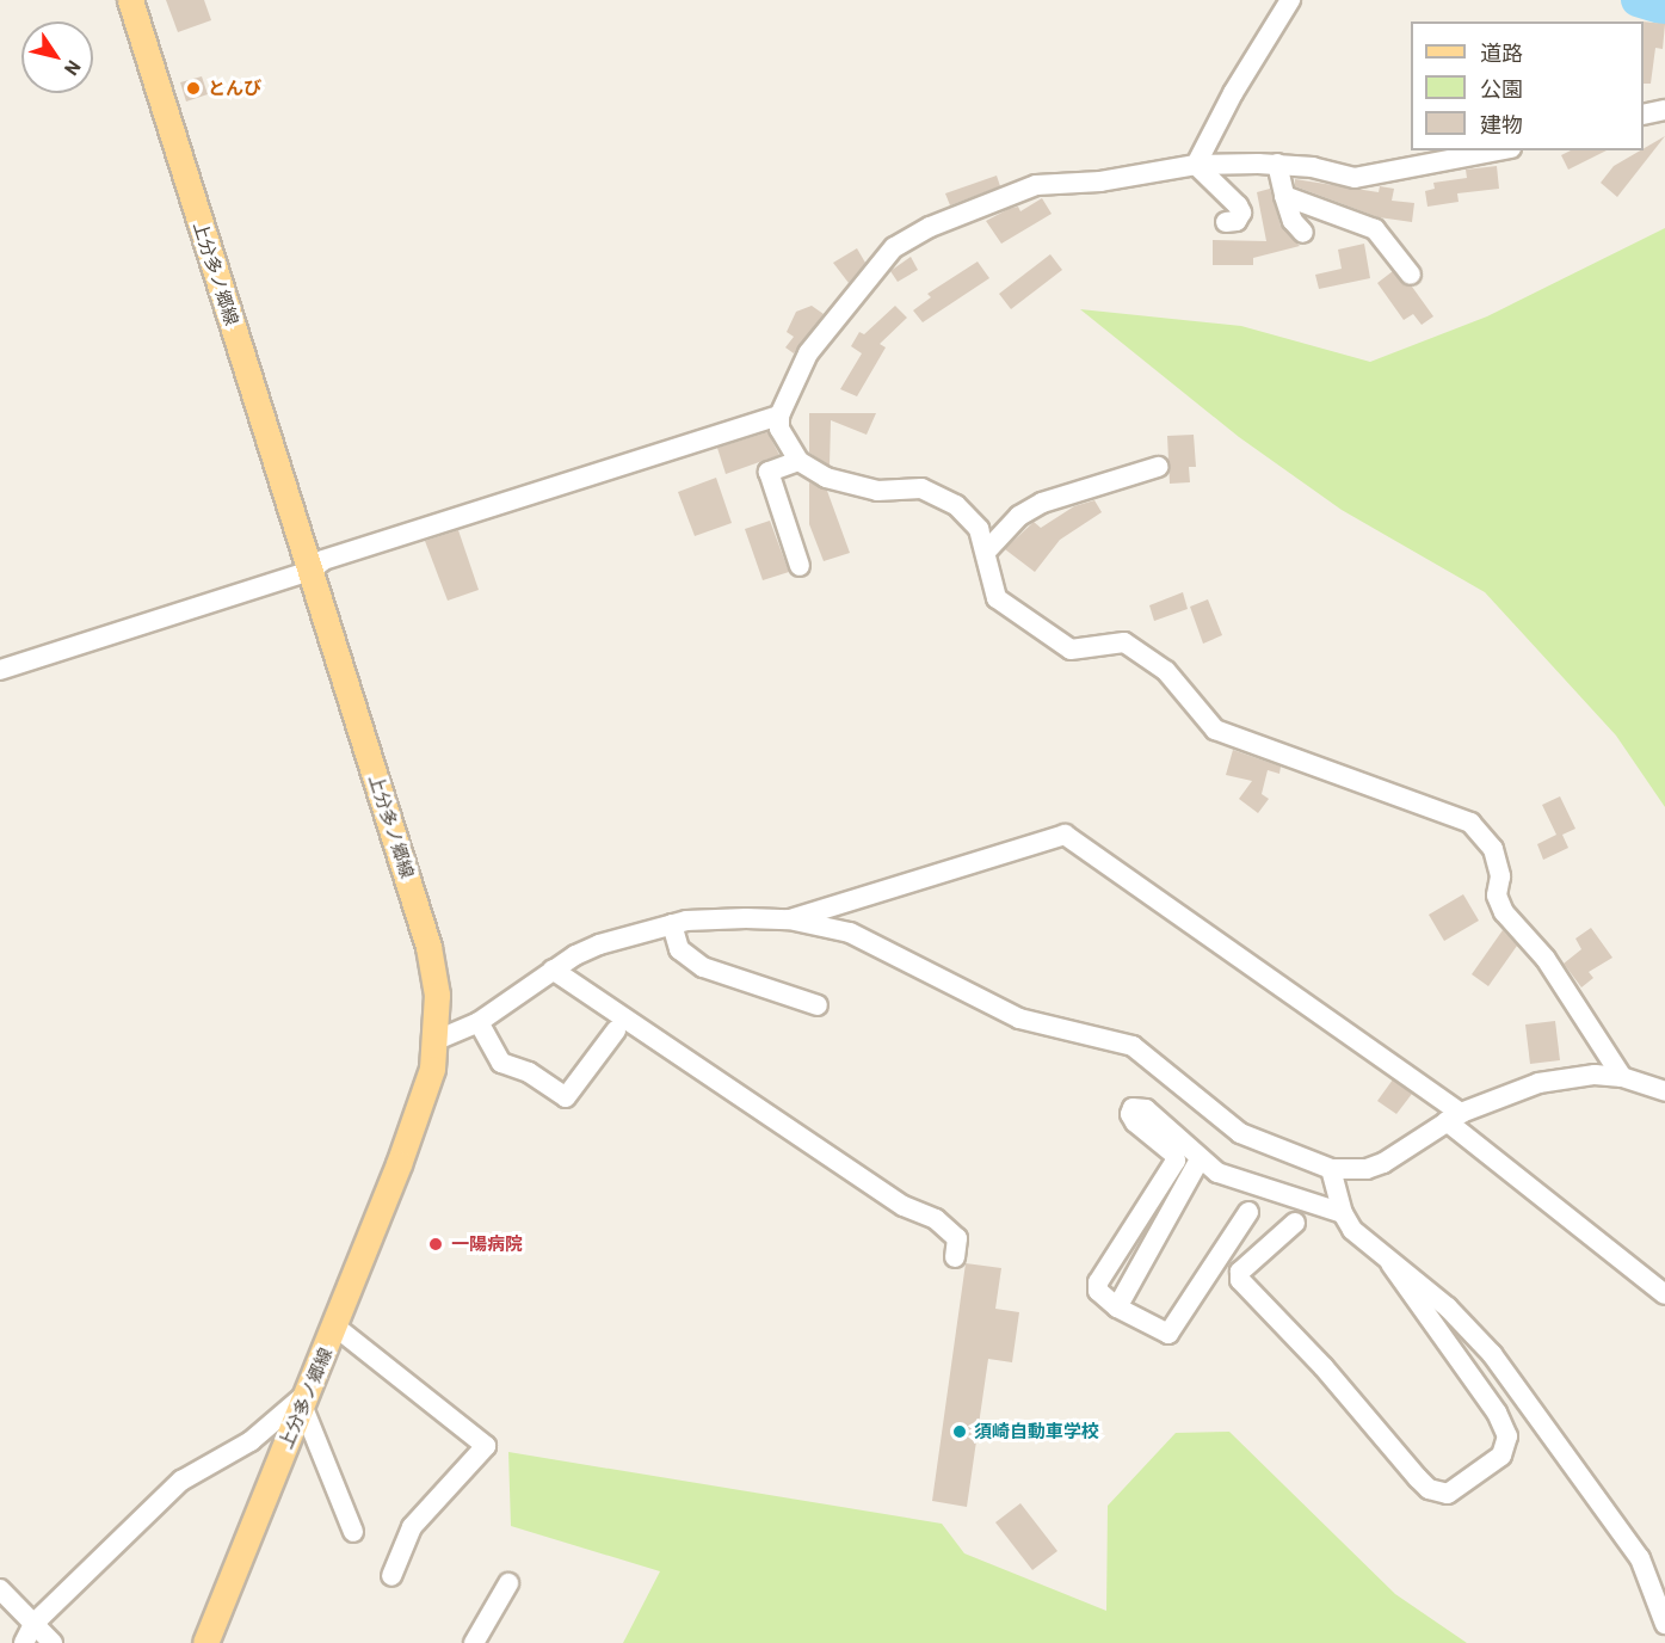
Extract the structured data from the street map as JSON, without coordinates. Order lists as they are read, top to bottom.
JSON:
{
  "streets": {
    "main road": ["上分多ノ郷線"]
  },
  "places": ["とんび", "一陽病院", "須崎自動車学校"],
  "legend": ["道路", "公園", "建物"],
  "north": "bottom right"
}
